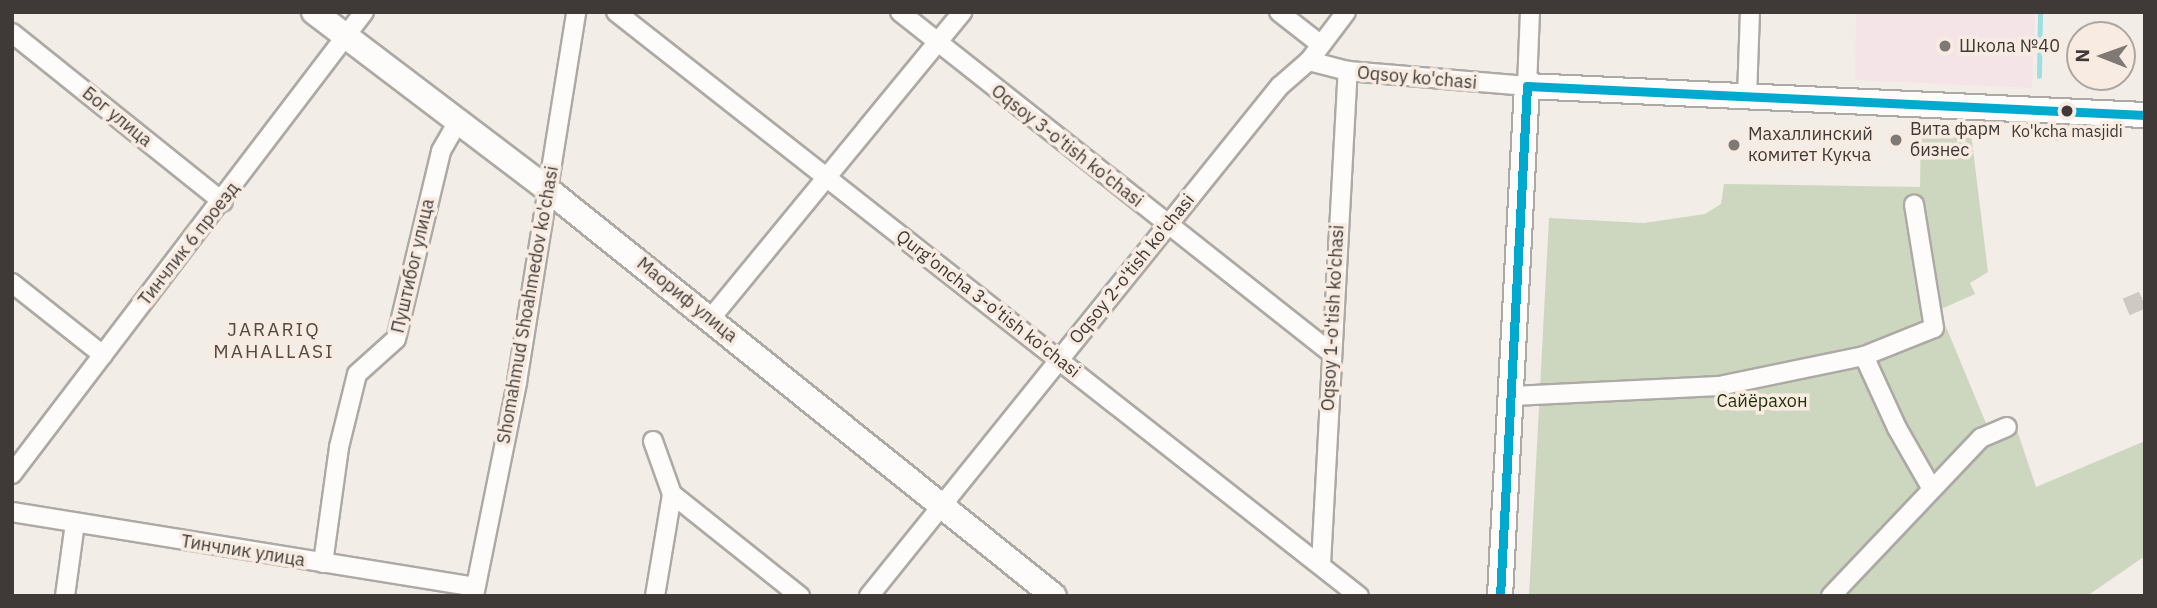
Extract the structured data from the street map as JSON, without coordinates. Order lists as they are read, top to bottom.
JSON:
{
  "streets": {
    "street": [
      "Oqsoy ko'chasi",
      "Бог улица",
      "Oqsoy 3-o'tish ko'chasi",
      "Тинчлик 6 проезд",
      "Пуштибог улица",
      "Oqsoy 2-o'tish ko'chasi",
      "Маориф улица",
      "Qurg'oncha 3-o'tish ko'chasi",
      "Shomahmud Shoahmedov ko'chasi",
      "Oqsoy 1-o'tish ko'chasi",
      "Тинчлик улица"
    ]
  },
  "crossings": [
    ["Oqsoy ko'chasi", "Oqsoy 2-o'tish ko'chasi"],
    ["Oqsoy ko'chasi", "Oqsoy 1-o'tish ko'chasi"],
    ["Бог улица", "Тинчлик 6 проезд"],
    ["Oqsoy 3-o'tish ko'chasi", "Oqsoy 2-o'tish ko'chasi"],
    ["Oqsoy 3-o'tish ko'chasi", "Oqsoy 1-o'tish ko'chasi"],
    ["Тинчлик 6 проезд", "Маориф улица"],
    ["Пуштибог улица", "Маориф улица"],
    ["Пуштибог улица", "Тинчлик улица"],
    ["Oqsoy 2-o'tish ko'chasi", "Маориф улица"],
    ["Oqsoy 2-o'tish ko'chasi", "Qurg'oncha 3-o'tish ko'chasi"],
    ["Маориф улица", "Shomahmud Shoahmedov ko'chasi"],
    ["Qurg'oncha 3-o'tish ko'chasi", "Oqsoy 1-o'tish ko'chasi"],
    ["Shomahmud Shoahmedov ko'chasi", "Тинчлик улица"]
  ],
  "districts": ["JARARIQ MAHALLASI"],
  "parks": ["Сайёрахон"],
  "places": [
    "Школа №40",
    "Ko'kcha masjidi",
    "Вита фарм бизнес",
    "Махаллинский комитет Кукча"
  ],
  "north": "left"
}
